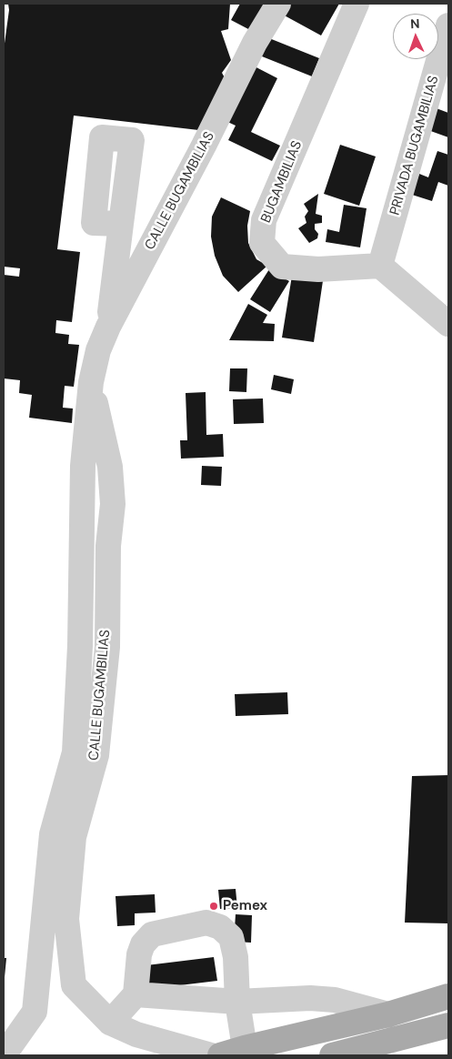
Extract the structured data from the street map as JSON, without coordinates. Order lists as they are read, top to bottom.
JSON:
{
  "streets": {
    "street": ["PRIVADA BUGAMBILIAS", "BUGAMBILIAS", "CALLE BUGAMBILIAS"]
  },
  "crossings": [
    ["PRIVADA BUGAMBILIAS", "BUGAMBILIAS"]
  ],
  "places": ["Pemex"],
  "north": "top"
}
